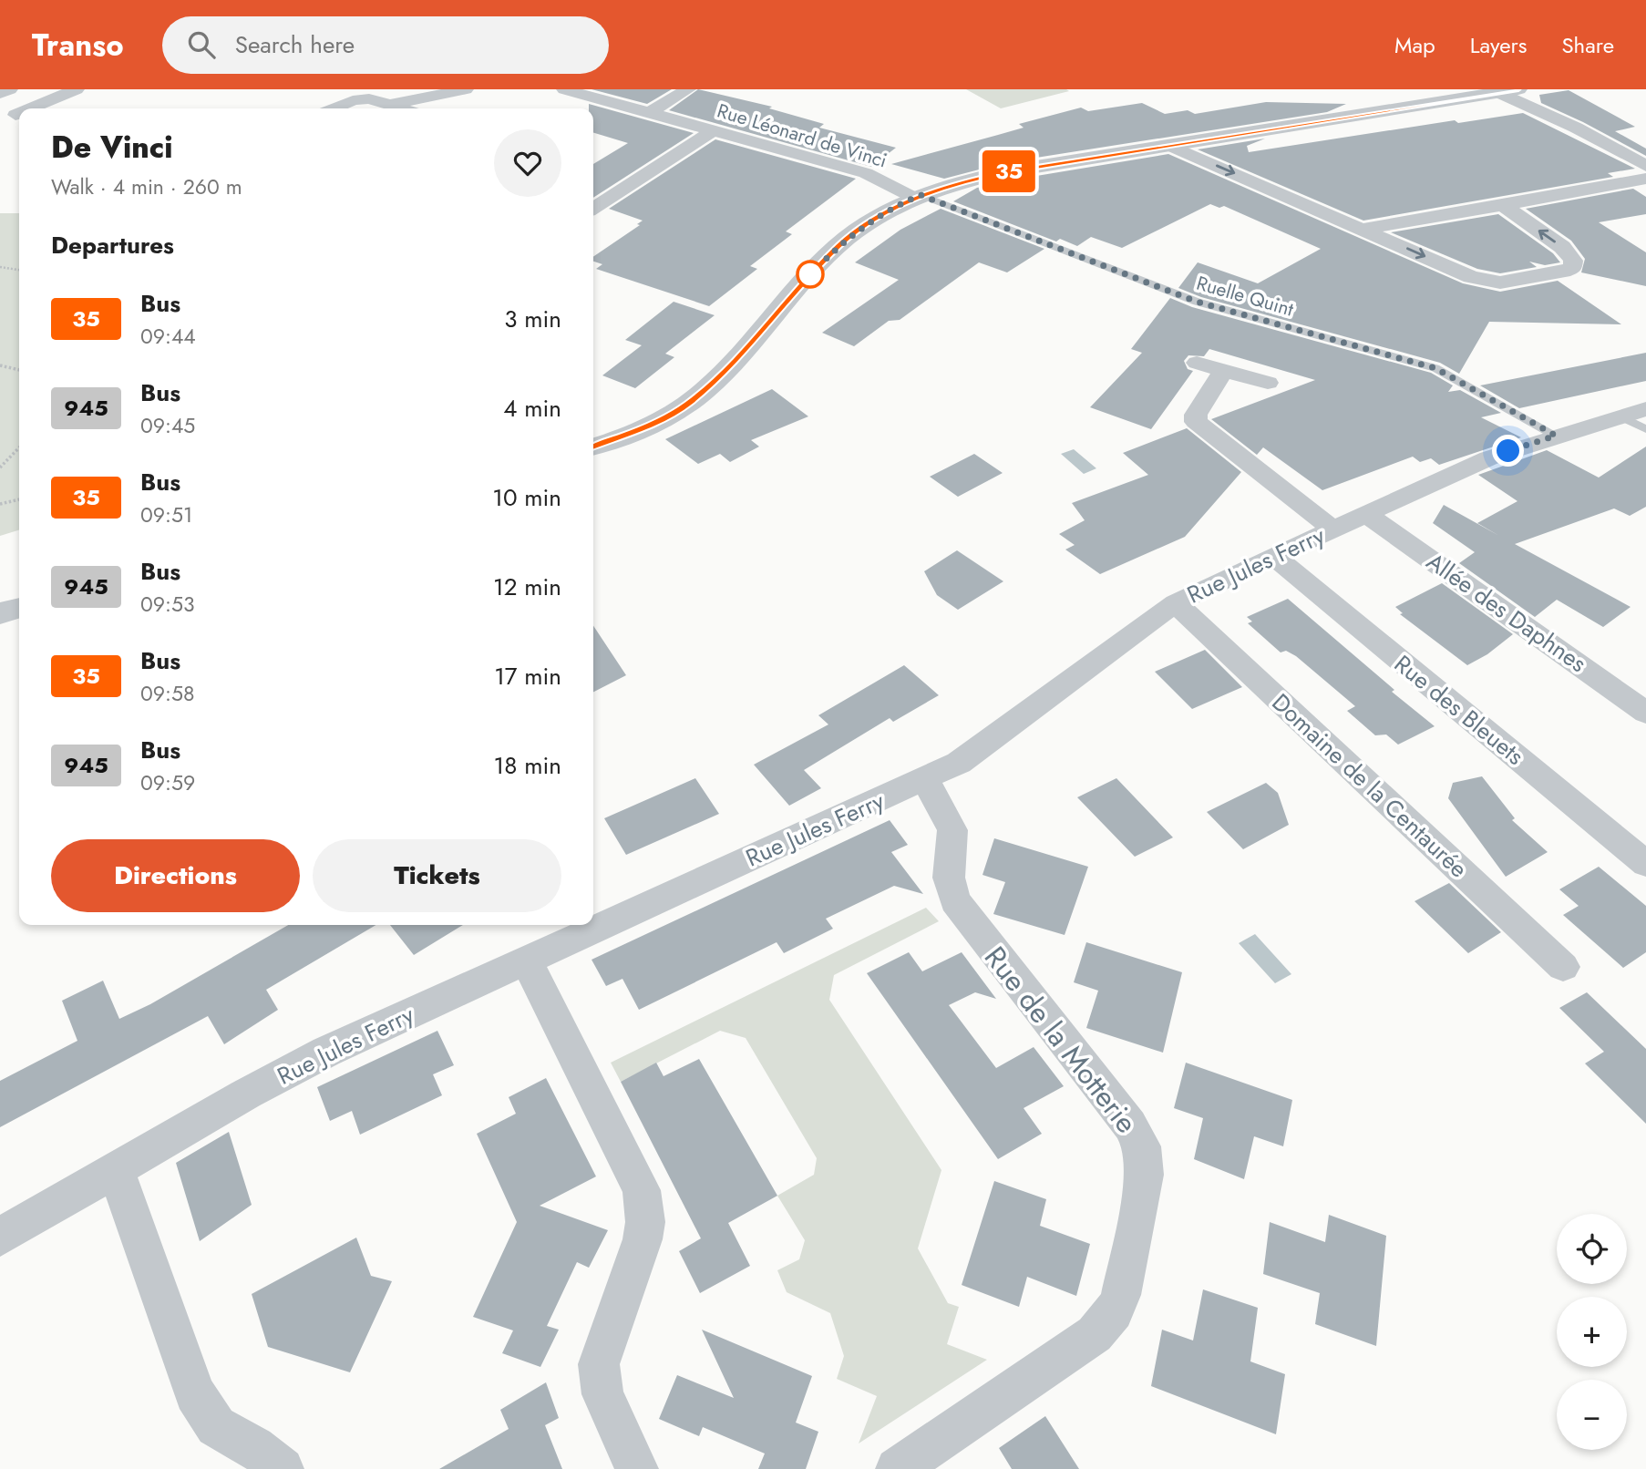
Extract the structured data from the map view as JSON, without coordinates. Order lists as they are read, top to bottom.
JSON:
{
  "streets": {
    "street": [
      "Rue Léonard de Vinci",
      "Rue Jules Ferry",
      "Allée des Daphnes",
      "Rue des Bleuets",
      "Domaine de la Centaurée",
      "Rue de la Motterie"
    ],
    "lane": ["Ruelle Quint"]
  },
  "crossings": [
    ["Rue Léonard de Vinci", "Ruelle Quint"],
    ["Ruelle Quint", "Rue Jules Ferry"],
    ["Rue Jules Ferry", "Allée des Daphnes"],
    ["Rue Jules Ferry", "Rue des Bleuets"],
    ["Rue Jules Ferry", "Domaine de la Centaurée"],
    ["Rue Jules Ferry", "Rue de la Motterie"]
  ],
  "lines": ["bus line 35"],
  "page": {
    "header": "Transo",
    "search": "Search here",
    "nav": ["Map", "Layers", "Share"],
    "on_map": "35",
    "heading": [
      ["De Vinci", "Walk · 4 min · 260 m"],
      "Departures"
    ],
    "list": [
      {
        "mark": "35",
        "name": "Bus",
        "note": "09:44",
        "value": "3 min"
      },
      {
        "mark": "945",
        "name": "Bus",
        "note": "09:45",
        "value": "4 min"
      },
      {
        "mark": "35",
        "name": "Bus",
        "note": "09:51",
        "value": "10 min"
      },
      {
        "mark": "945",
        "name": "Bus",
        "note": "09:53",
        "value": "12 min"
      },
      {
        "mark": "35",
        "name": "Bus",
        "note": "09:58",
        "value": "17 min"
      },
      {
        "mark": "945",
        "name": "Bus",
        "note": "09:59",
        "value": "18 min"
      }
    ],
    "buttons": ["Directions", "Tickets"],
    "map_buttons": ["+", "−"]
  }
}
